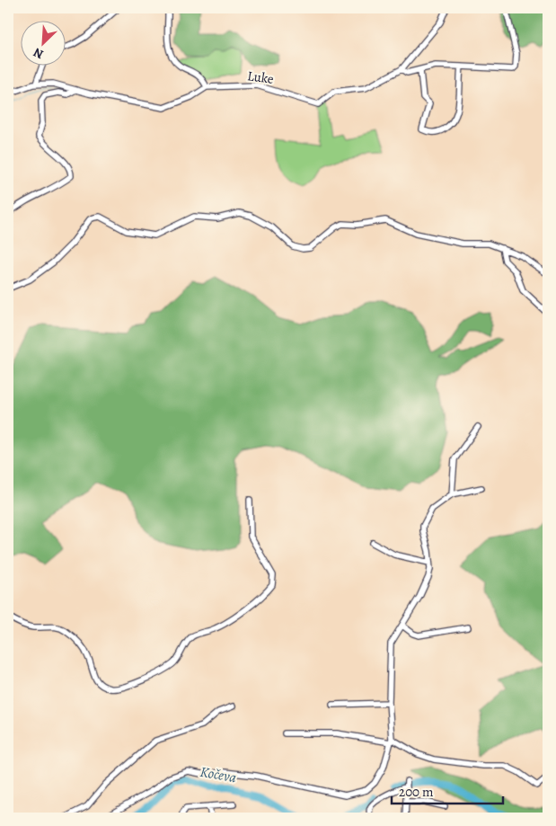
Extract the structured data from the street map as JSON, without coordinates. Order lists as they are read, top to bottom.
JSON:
{
  "streets": {
    "street": ["Luke"]
  },
  "water": ["Kočeva"],
  "scale_bar": "200 m",
  "north": "bottom left"
}
